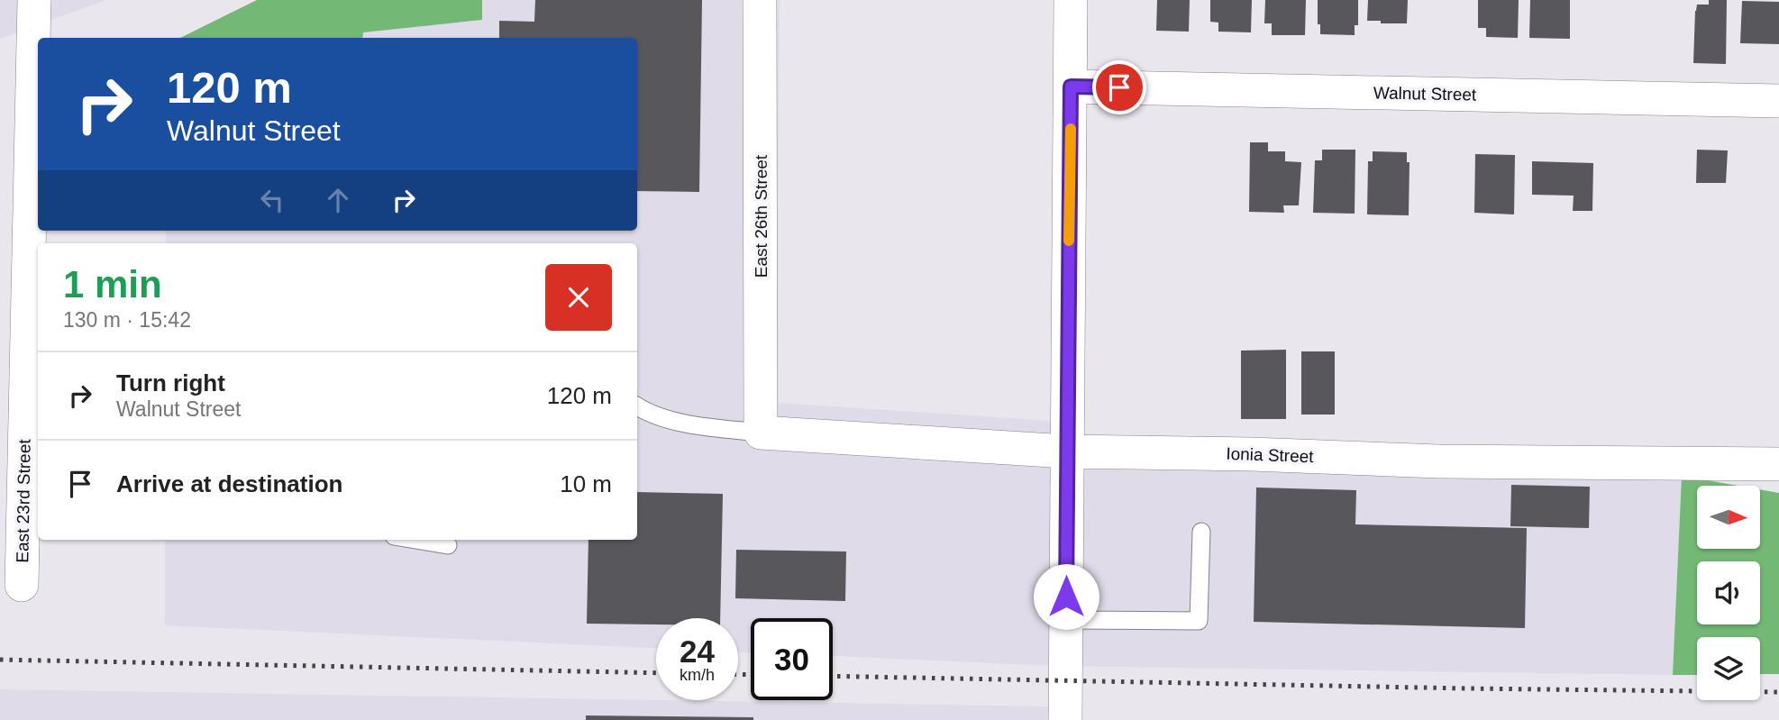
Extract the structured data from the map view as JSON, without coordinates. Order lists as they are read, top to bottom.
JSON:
{
  "streets": {
    "street": [
      "Walnut Street",
      "East 26th Street",
      "Ionia Street",
      "East 23rd Street"
    ]
  },
  "crossings": [
    ["East 26th Street", "Ionia Street"]
  ],
  "north": "right",
  "page": {
    "turn": ["120 m", "Walnut Street"],
    "heading": ["1 min", "130 m · 15:42"],
    "list": [
      {
        "name": "Turn right",
        "note": "Walnut Street",
        "value": "120 m"
      },
      {
        "name": "Arrive at destination",
        "value": "10 m"
      }
    ],
    "speed": "24 km/h",
    "limit": "30"
  }
}
